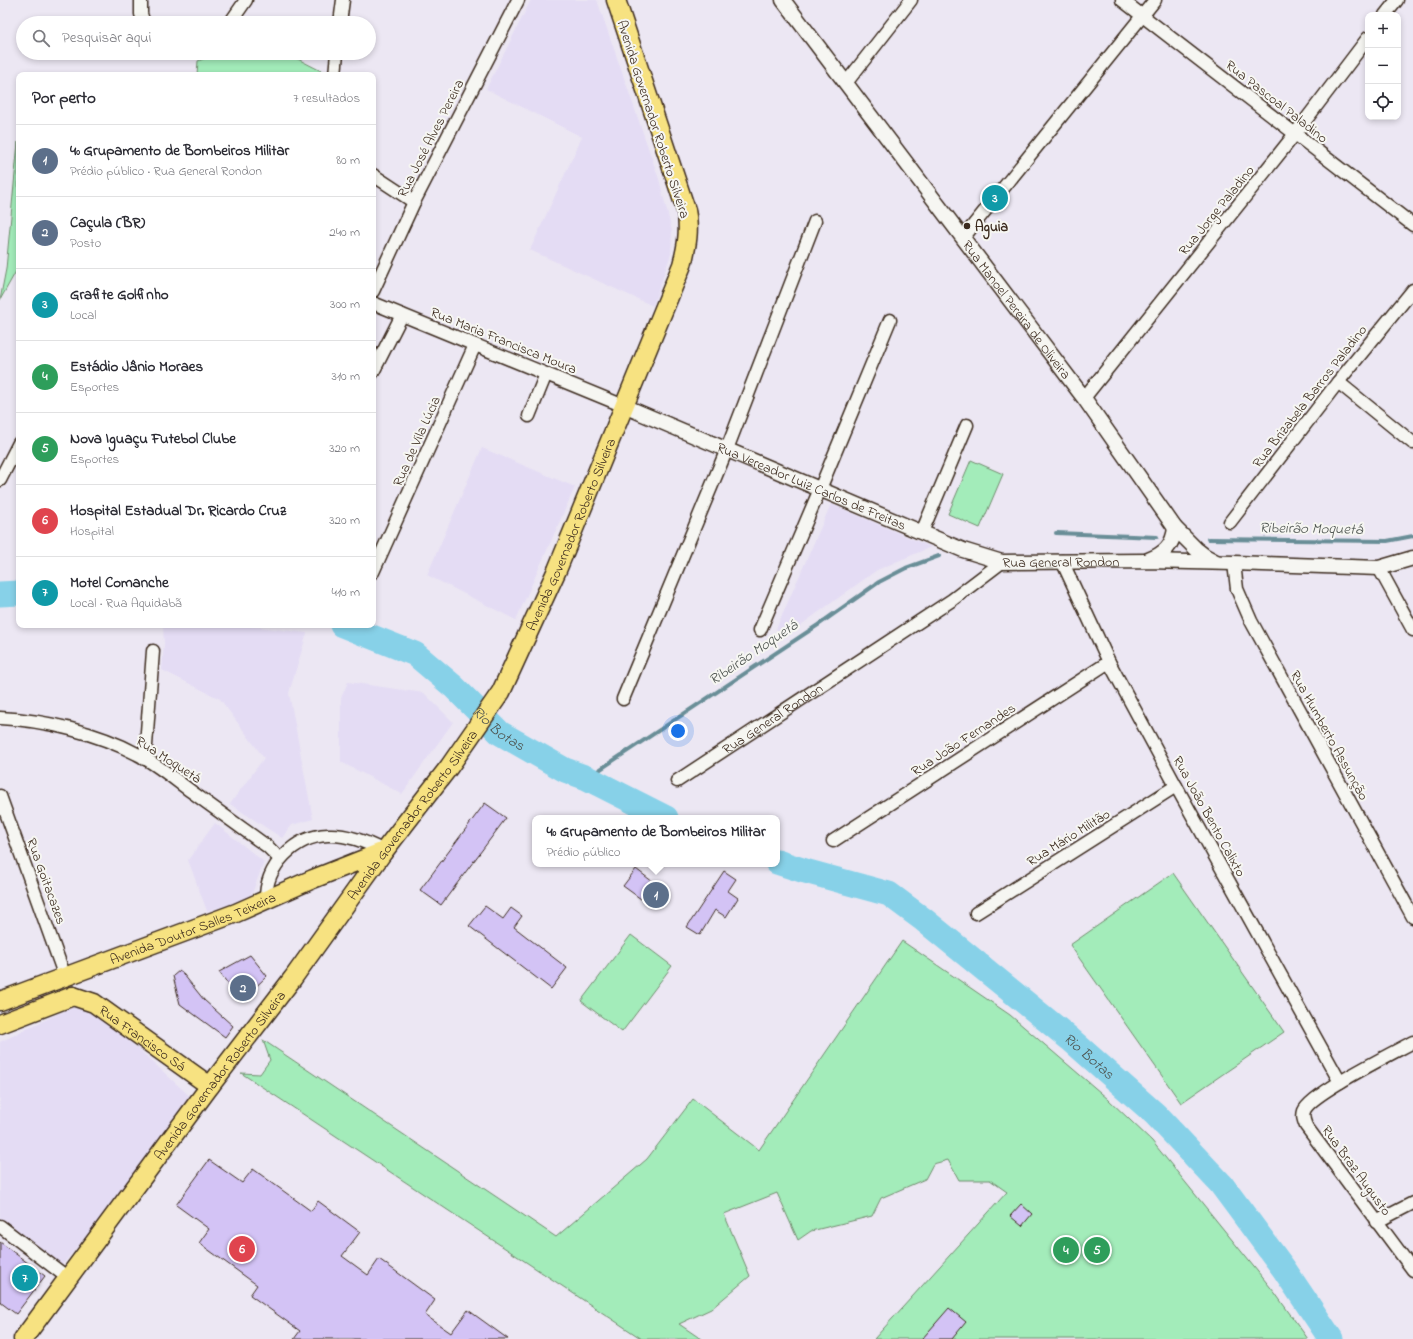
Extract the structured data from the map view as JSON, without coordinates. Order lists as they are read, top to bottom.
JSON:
{
  "streets": {
    "main road": ["Avenida Governador Roberto Silveira", "Avenida Doutor Salles Teixeira", "Rua Francisco Sá"],
    "street": [
      "Rua Pascoal Paladino",
      "Rua José Alves Pereira",
      "Rua Jorge Paladino",
      "Rua Manoel Pereira de Oliveira",
      "Rua Maria Francisca Moura",
      "Rua Brizabela Barros Paladino",
      "Rua de Vila Lúcia",
      "Rua Vereador Luiz Carlos de Freitas",
      "Rua General Rondon",
      "Rua Humberto Assunção",
      "Rua João Fernandes",
      "Rua Moquetá",
      "Rua João Bento Calixto",
      "Rua Mário Militão",
      "Rua Goitacazes",
      "Rua Braz Augusto"
    ]
  },
  "crossings": [
    ["Rua Pascoal Paladino", "Rua Jorge Paladino"],
    ["Avenida Governador Roberto Silveira", "Rua Maria Francisca Moura"],
    ["Avenida Governador Roberto Silveira", "Rua Vereador Luiz Carlos de Freitas"],
    ["Avenida Governador Roberto Silveira", "Avenida Doutor Salles Teixeira"],
    ["Avenida Governador Roberto Silveira", "Rua Francisco Sá"],
    ["Rua Jorge Paladino", "Rua Manoel Pereira de Oliveira"],
    ["Rua Manoel Pereira de Oliveira", "Rua General Rondon"],
    ["Rua Maria Francisca Moura", "Rua de Vila Lúcia"],
    ["Rua Maria Francisca Moura", "Rua Vereador Luiz Carlos de Freitas"],
    ["Rua Vereador Luiz Carlos de Freitas", "Rua General Rondon"],
    ["Rua General Rondon", "Rua Humberto Assunção"],
    ["Rua General Rondon", "Rua João Bento Calixto"],
    ["Rua João Fernandes", "Rua João Bento Calixto"],
    ["Rua João Bento Calixto", "Rua Mário Militão"],
    ["Rua João Bento Calixto", "Rua Braz Augusto"],
    ["Rua Goitacazes", "Avenida Doutor Salles Teixeira"]
  ],
  "water": ["Ribeirão Moquetá", "Rio Botas"],
  "places": ["Aguia"],
  "page": {
    "map_buttons": ["+", "−"],
    "search": "Pesquisar aqui",
    "heading": ["Por perto", "7 resultados"],
    "list": [
      {
        "mark": "1",
        "name": "4º Grupamento de Bombeiros Militar",
        "note": "Prédio público · Rua General Rondon",
        "value": "80 m"
      },
      {
        "mark": "2",
        "name": "Caçula (BR)",
        "note": "Posto",
        "value": "240 m"
      },
      {
        "mark": "3",
        "name": "Grafite Golfinho",
        "note": "Local",
        "value": "300 m"
      },
      {
        "mark": "4",
        "name": "Estádio Jânio Moraes",
        "note": "Esportes",
        "value": "310 m"
      },
      {
        "mark": "5",
        "name": "Nova Iguaçu Futebol Clube",
        "note": "Esportes",
        "value": "320 m"
      },
      {
        "mark": "6",
        "name": "Hospital Estadual Dr. Ricardo Cruz",
        "note": "Hospital",
        "value": "320 m"
      },
      {
        "mark": "7",
        "name": "Motel Comanche",
        "note": "Local · Rua Aquidabã",
        "value": "410 m"
      }
    ],
    "pins": [
      "3",
      "1",
      "2",
      "6",
      "4",
      "5",
      "7"
    ],
    "popup": ["4º Grupamento de Bombeiros Militar", "Prédio público"]
  }
}
